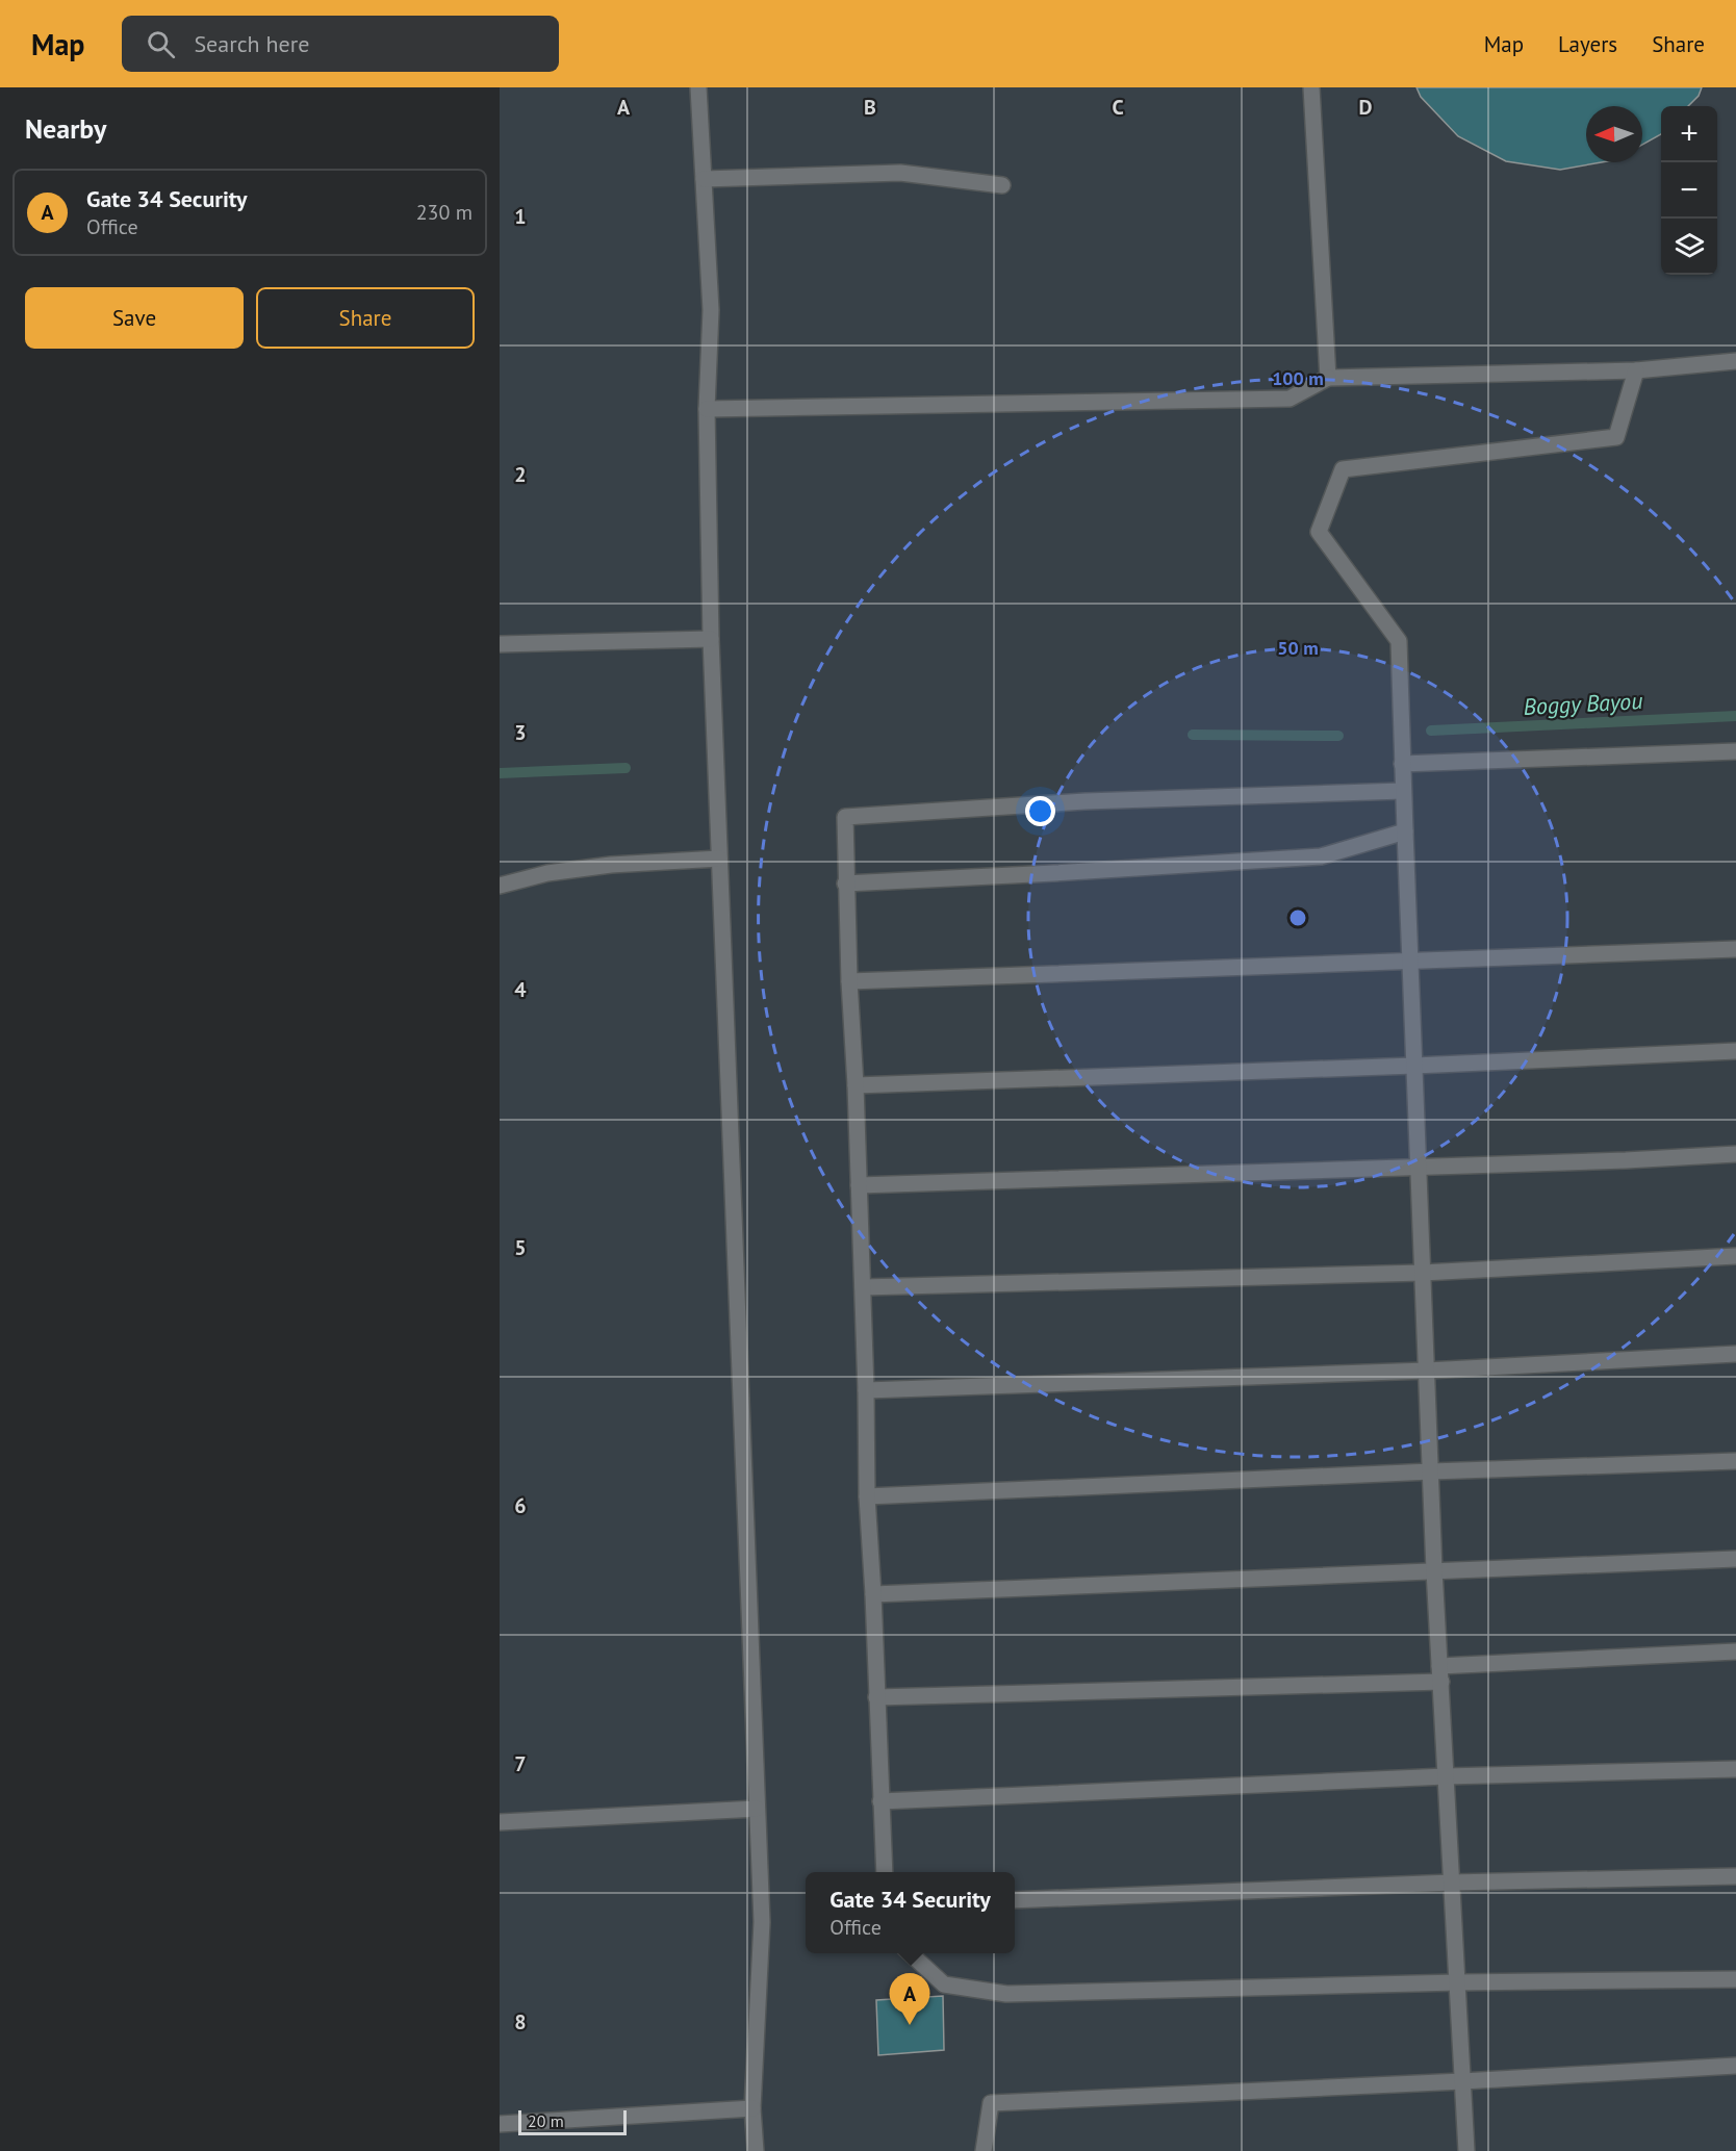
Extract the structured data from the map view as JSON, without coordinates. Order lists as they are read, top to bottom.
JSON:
{
  "water": ["Boggy Bayou"],
  "scale_bar": "20 m",
  "north": "left",
  "page": {
    "header": "Map",
    "search": "Search here",
    "nav": ["Map", "Layers", "Share"],
    "heading": "Nearby",
    "map_buttons": ["+", "−"],
    "list": [
      {
        "mark": "A",
        "name": "Gate 34 Security",
        "note": "Office",
        "value": "230 m"
      }
    ],
    "buttons": ["Save", "Share"],
    "popup": ["Gate 34 Security", "Office"],
    "pins": "A",
    "scale": "20 m"
  },
  "grid": {
    "columns": [
      "A",
      "B",
      "C",
      "D"
    ],
    "rows": [
      "1",
      "2",
      "3",
      "4",
      "5",
      "6",
      "7",
      "8"
    ]
  },
  "rings": ["100 m", "50 m"]
}
